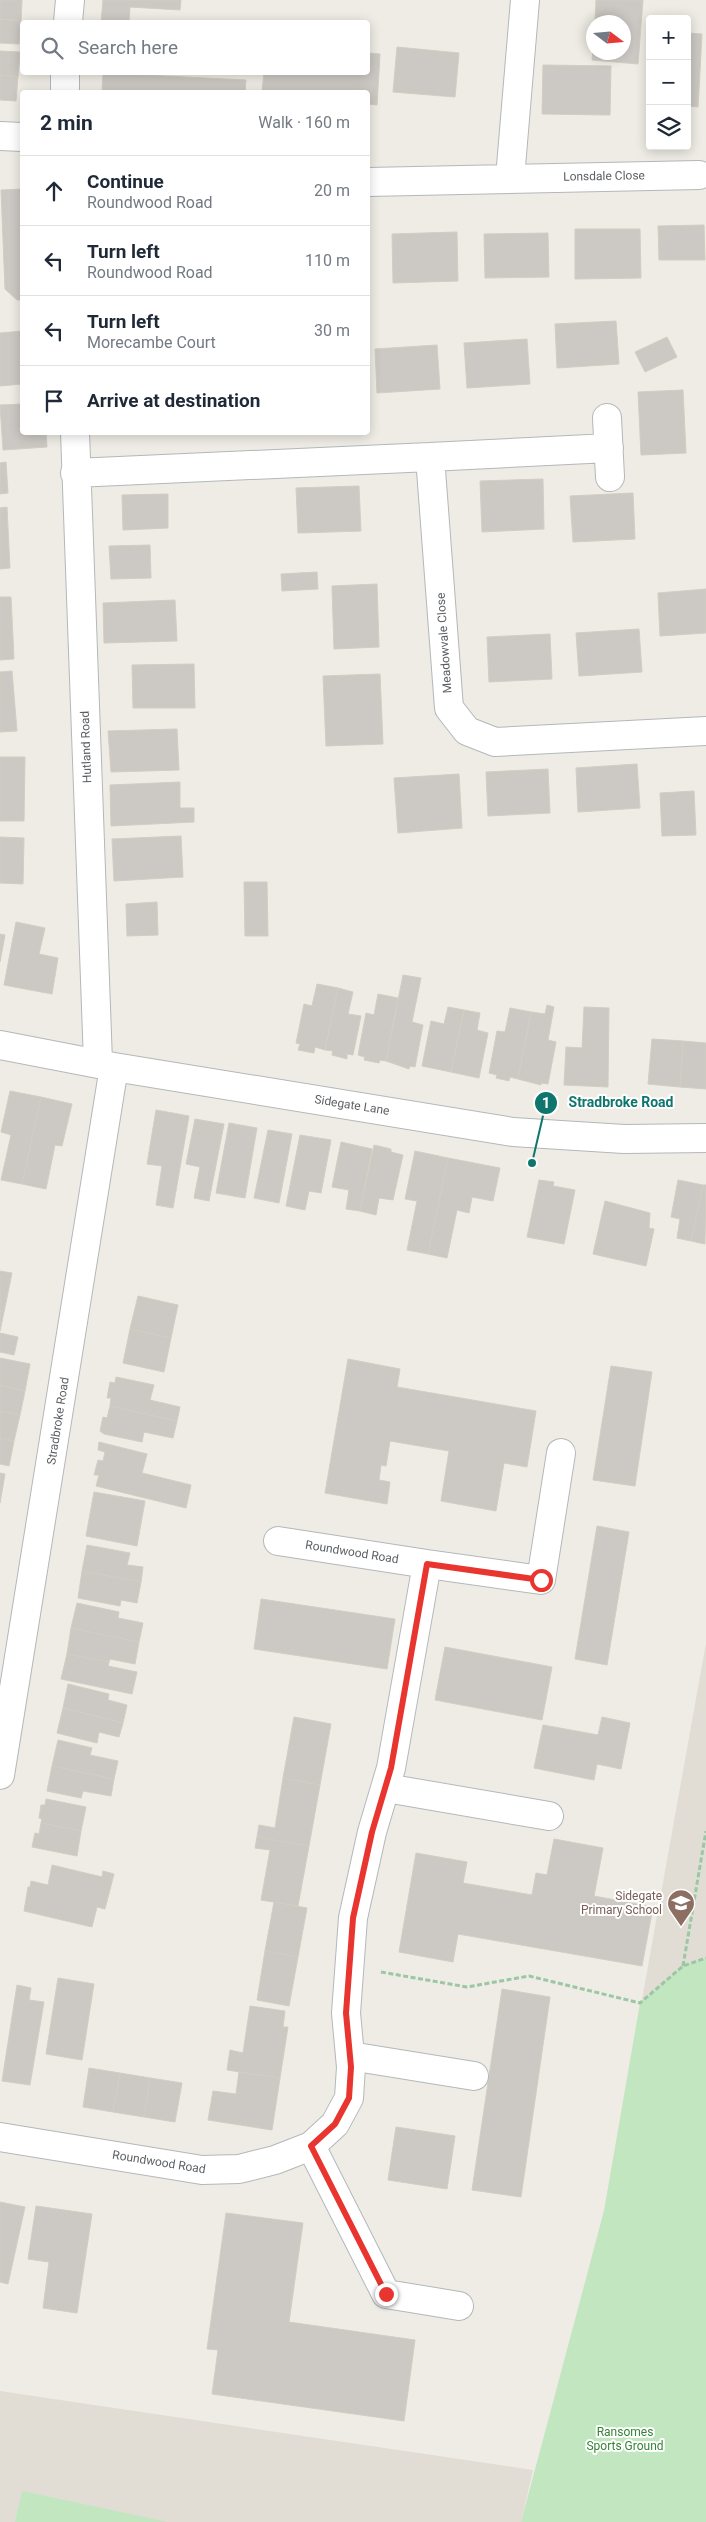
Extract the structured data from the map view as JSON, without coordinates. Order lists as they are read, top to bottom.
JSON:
{
  "streets": {
    "street": [
      "Lonsdale Close",
      "Meadowvale Close",
      "Hutland Road",
      "Sidegate Lane",
      "Stradbroke Road",
      "Roundwood Road"
    ]
  },
  "crossings": [
    ["Hutland Road", "Sidegate Lane"],
    ["Hutland Road", "Stradbroke Road"],
    ["Sidegate Lane", "Stradbroke Road"]
  ],
  "parks": ["Ransomes Sports Ground"],
  "places": {
    "other": ["Stradbroke Road"],
    "school or university": ["Sidegate Primary School"]
  },
  "north": "right",
  "page": {
    "map_buttons": ["+", "−"],
    "search": "Search here",
    "heading": ["2 min", "Walk · 160 m"],
    "list": [
      ["Continue", "Roundwood Road", "20 m"],
      ["Turn left", "Roundwood Road", "110 m"],
      ["Turn left", "Morecambe Court", "30 m"],
      "Arrive at destination"
    ]
  }
}
